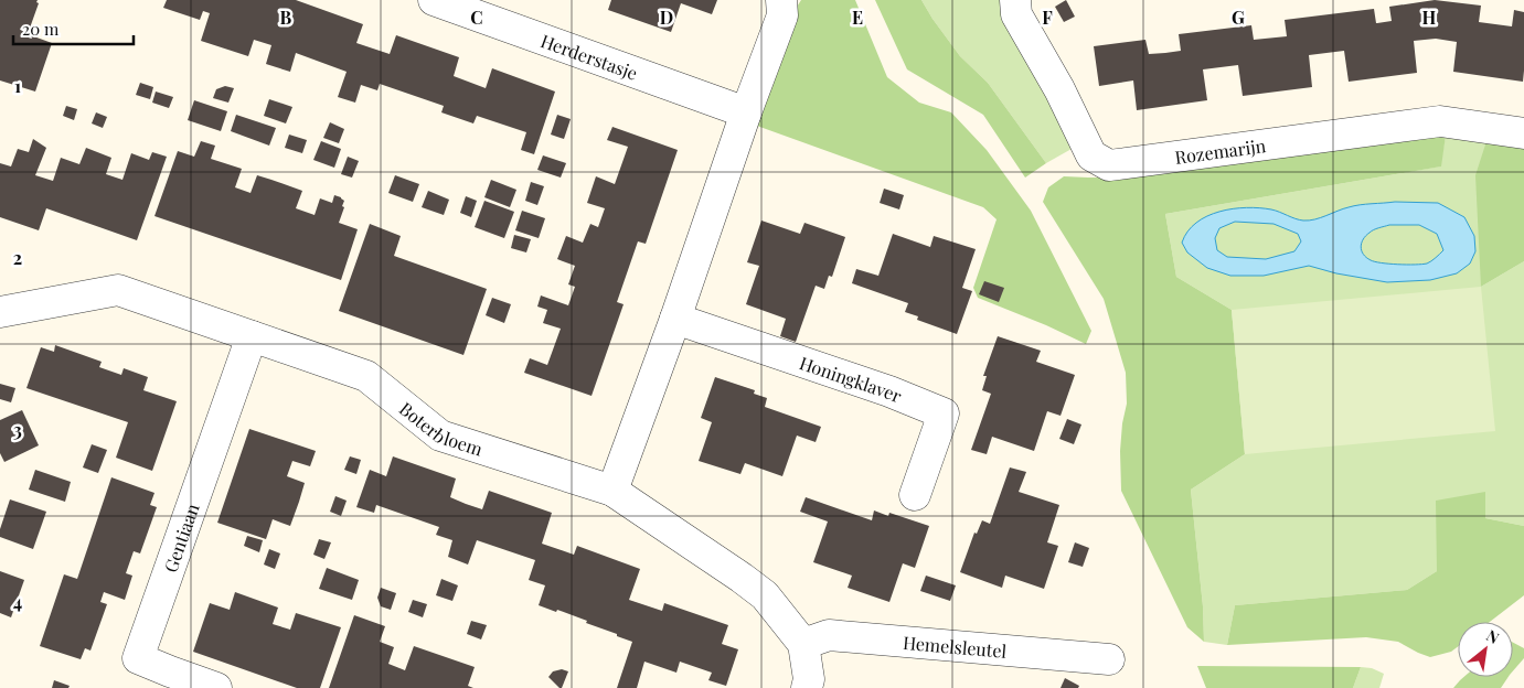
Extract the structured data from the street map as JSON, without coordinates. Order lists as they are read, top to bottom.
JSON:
{
  "streets": {
    "street": [
      "Herderstasje",
      "Rozemarijn",
      "Honingklaver",
      "Boterbloem",
      "Gentiaan",
      "Hemelsleutel"
    ]
  },
  "crossings": [
    ["Boterbloem", "Gentiaan"],
    ["Boterbloem", "Hemelsleutel"]
  ],
  "scale_bar": "20 m",
  "north": "top right",
  "grid": {
    "columns": [
      "B",
      "C",
      "D",
      "E",
      "F",
      "G",
      "H"
    ],
    "rows": [
      "1",
      "2",
      "3",
      "4"
    ]
  }
}
